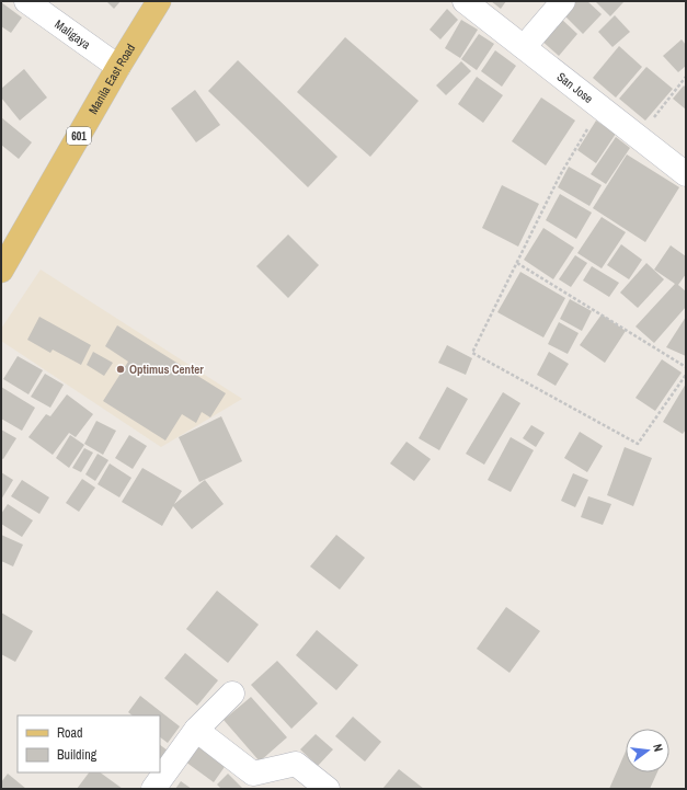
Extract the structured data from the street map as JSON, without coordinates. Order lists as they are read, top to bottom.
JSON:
{
  "streets": {
    "main road": ["Manila East Road", "601"],
    "street": ["Maligaya", "San Jose"]
  },
  "crossings": [
    ["Maligaya", "Manila East Road"]
  ],
  "places": ["Optimus Center"],
  "legend": ["Road", "Building"],
  "north": "right"
}
